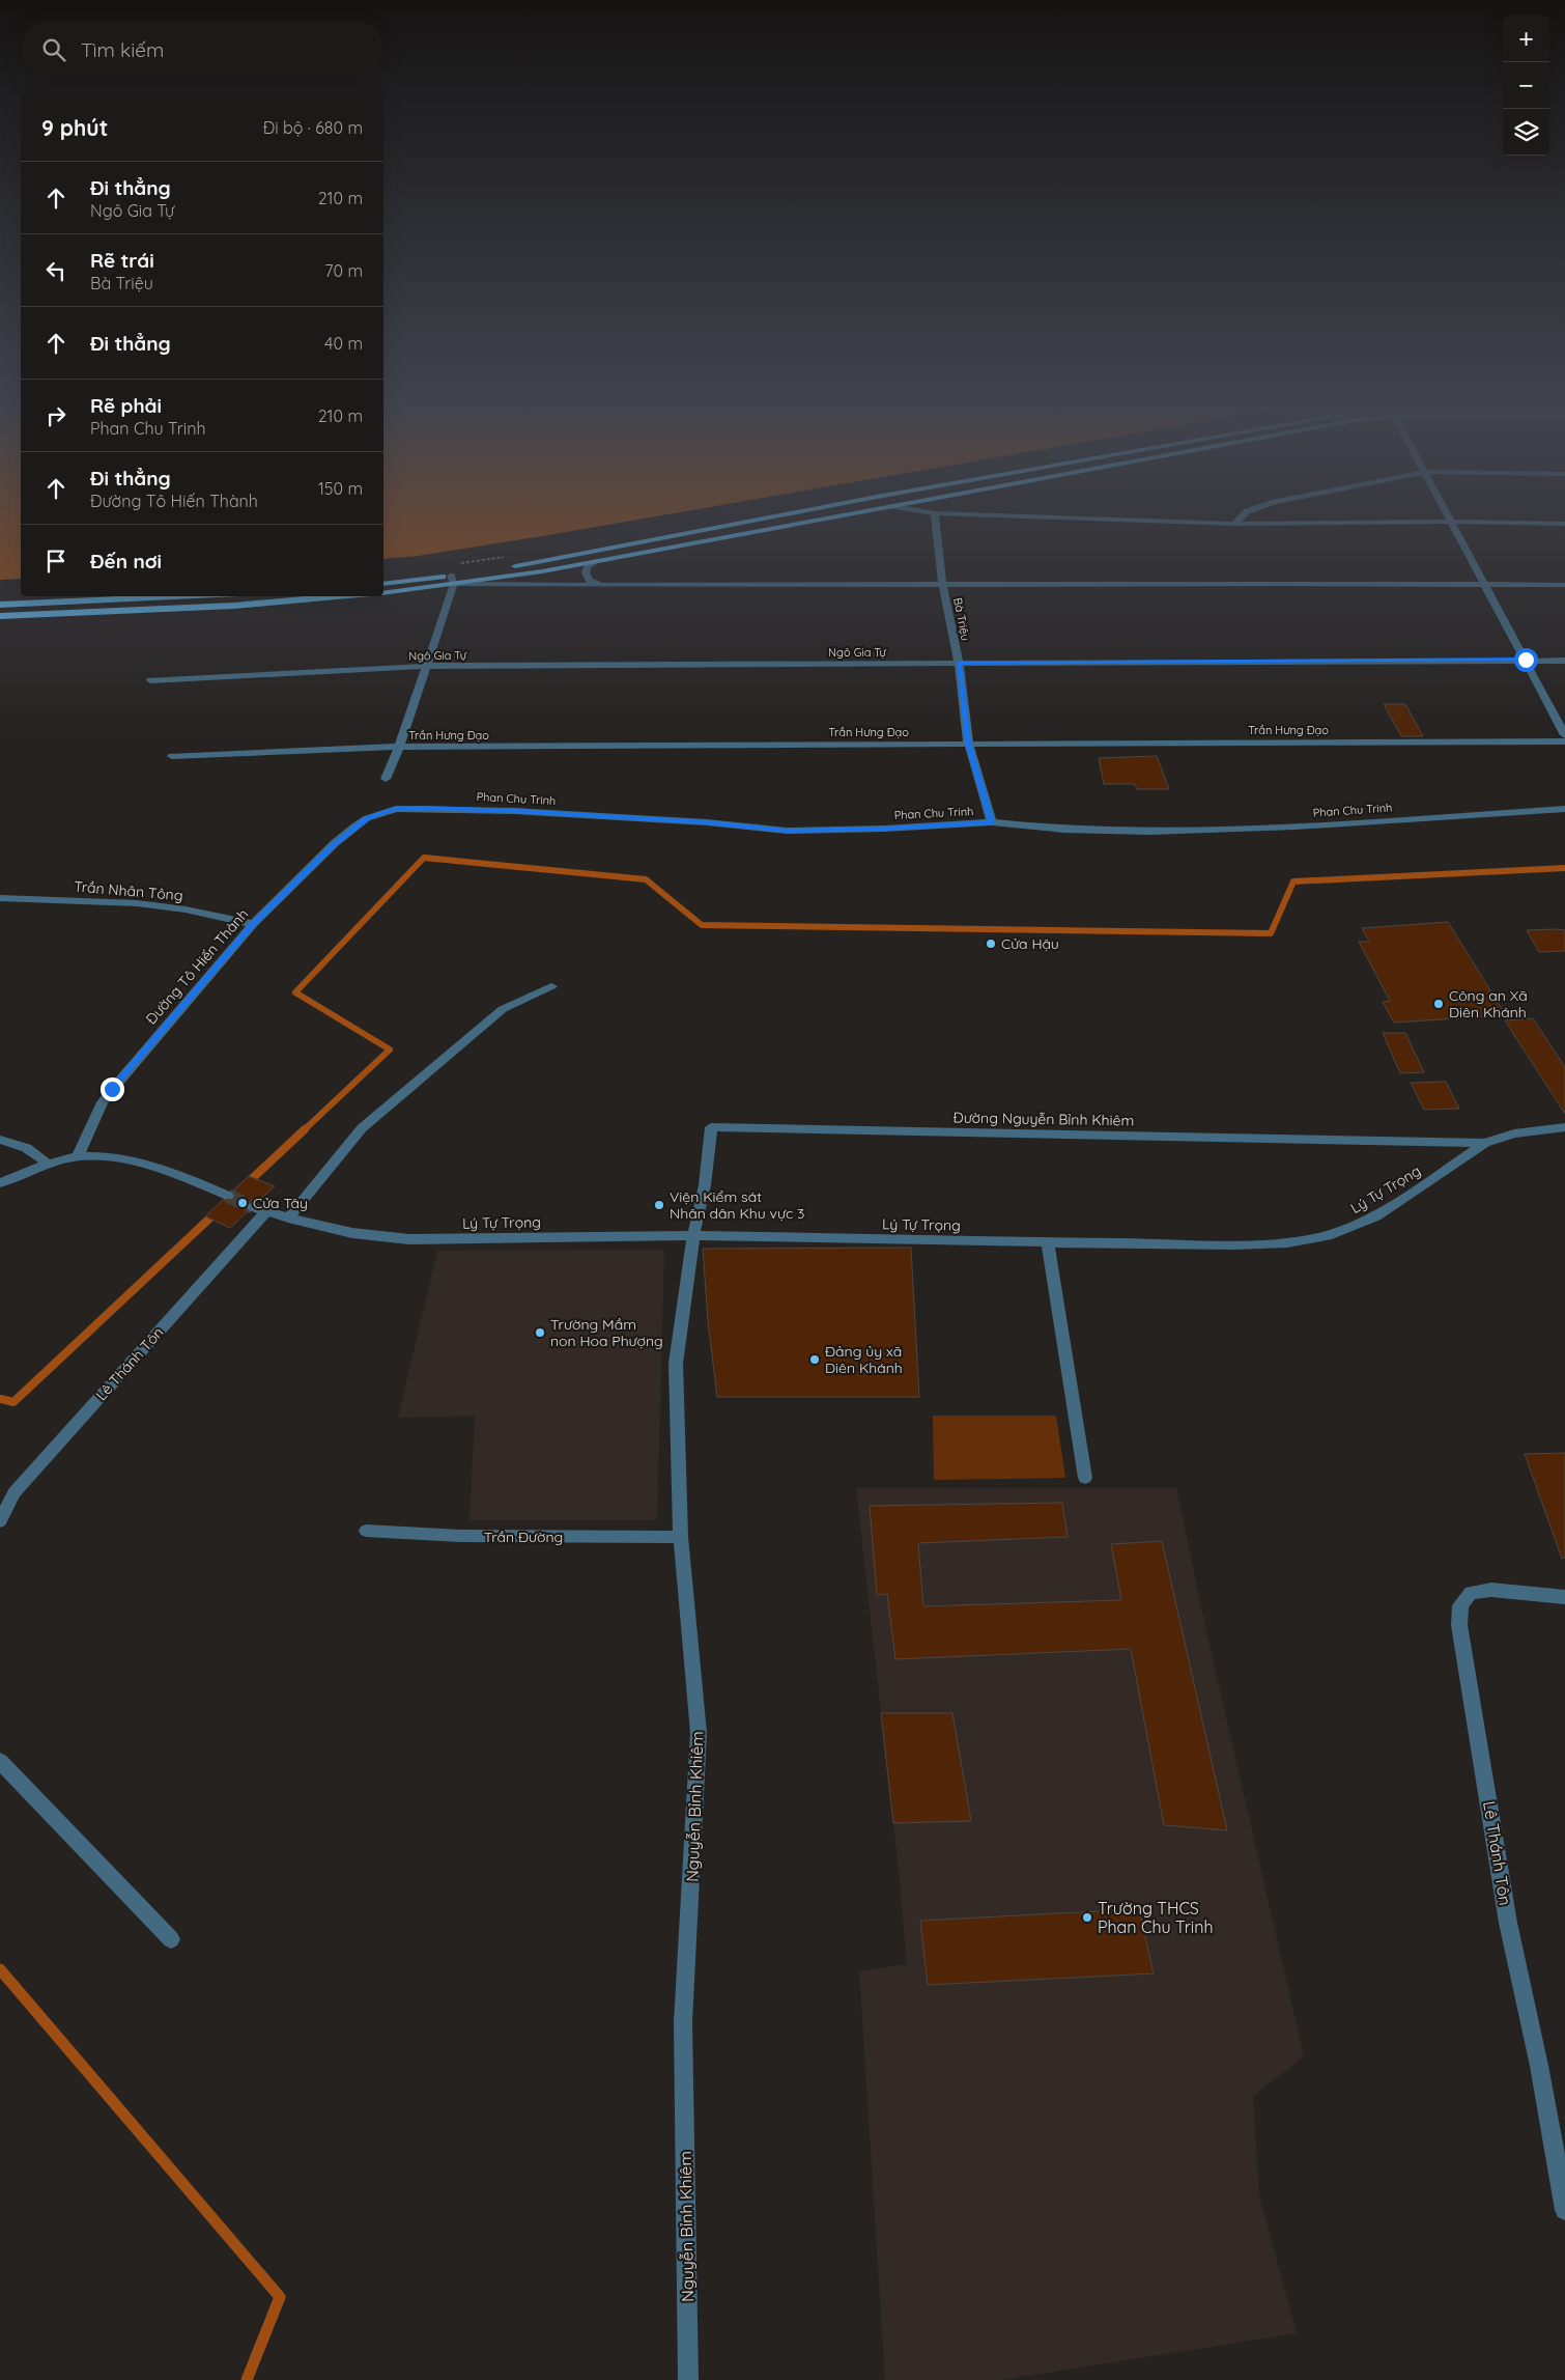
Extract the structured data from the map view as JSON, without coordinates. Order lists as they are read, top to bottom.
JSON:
{
  "streets": {
    "street": [
      "Bà Triệu",
      "Ngô Gia Tự",
      "Trần Hưng Đạo",
      "Phan Chu Trinh",
      "Trần Nhân Tông",
      "Đường Tô Hiến Thành",
      "Đường Nguyễn Bỉnh Khiêm",
      "Lý Tự Trọng",
      "Lê Thánh Tôn",
      "Trần Đường",
      "Nguyễn Bỉnh Khiêm"
    ]
  },
  "crossings": [
    ["Bà Triệu", "Ngô Gia Tự"],
    ["Bà Triệu", "Trần Hưng Đạo"],
    ["Bà Triệu", "Phan Chu Trinh"],
    ["Phan Chu Trinh", "Đường Tô Hiến Thành"],
    ["Trần Nhân Tông", "Đường Tô Hiến Thành"],
    ["Đường Nguyễn Bỉnh Khiêm", "Lý Tự Trọng"],
    ["Đường Nguyễn Bỉnh Khiêm", "Nguyễn Bỉnh Khiêm"],
    ["Lý Tự Trọng", "Lê Thánh Tôn"],
    ["Lý Tự Trọng", "Nguyễn Bỉnh Khiêm"],
    ["Trần Đường", "Nguyễn Bỉnh Khiêm"]
  ],
  "places": [
    "Cửa Hậu",
    "Công an Xã Diên Khánh",
    "Cửa Tây",
    "Viện Kiểm sát Nhân dân Khu vực 3",
    "Trường Mầm non Hoa Phượng",
    "Đảng ủy xã Diên Khánh",
    "Trường THCS Phan Chu Trinh"
  ],
  "page": {
    "map_buttons": ["+", "−"],
    "search": "Tìm kiếm",
    "heading": ["9 phút", "Đi bộ · 680 m"],
    "list": [
      ["Đi thẳng", "Ngô Gia Tự", "210 m"],
      ["Rẽ trái", "Bà Triệu", "70 m"],
      ["Đi thẳng", "40 m"],
      ["Rẽ phải", "Phan Chu Trinh", "210 m"],
      ["Đi thẳng", "Đường Tô Hiến Thành", "150 m"],
      "Đến nơi"
    ]
  }
}
